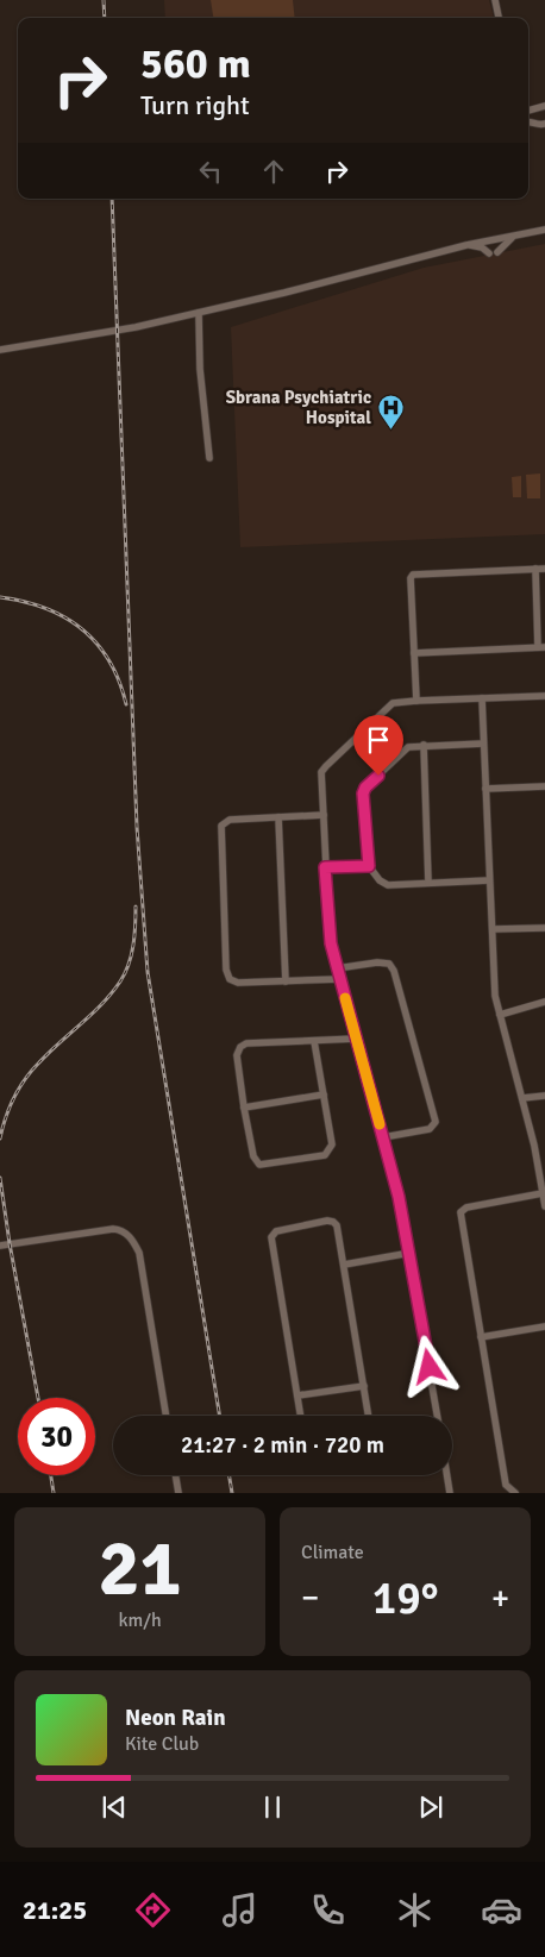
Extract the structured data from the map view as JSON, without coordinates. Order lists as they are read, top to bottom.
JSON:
{
  "places": {
    "hospital": ["Sbrana Psychiatric Hospital"]
  },
  "page": {
    "turn": ["560 m", "Turn right"],
    "limit": "30",
    "trip": "21:27 · 2 min · 720 m",
    "tile": [
      ["21", "km/h"],
      "Climate"
    ],
    "heat": ["−", "19°", "+"],
    "song": ["Neon Rain", "Kite Club"],
    "tabs": "21:25"
  }
}
